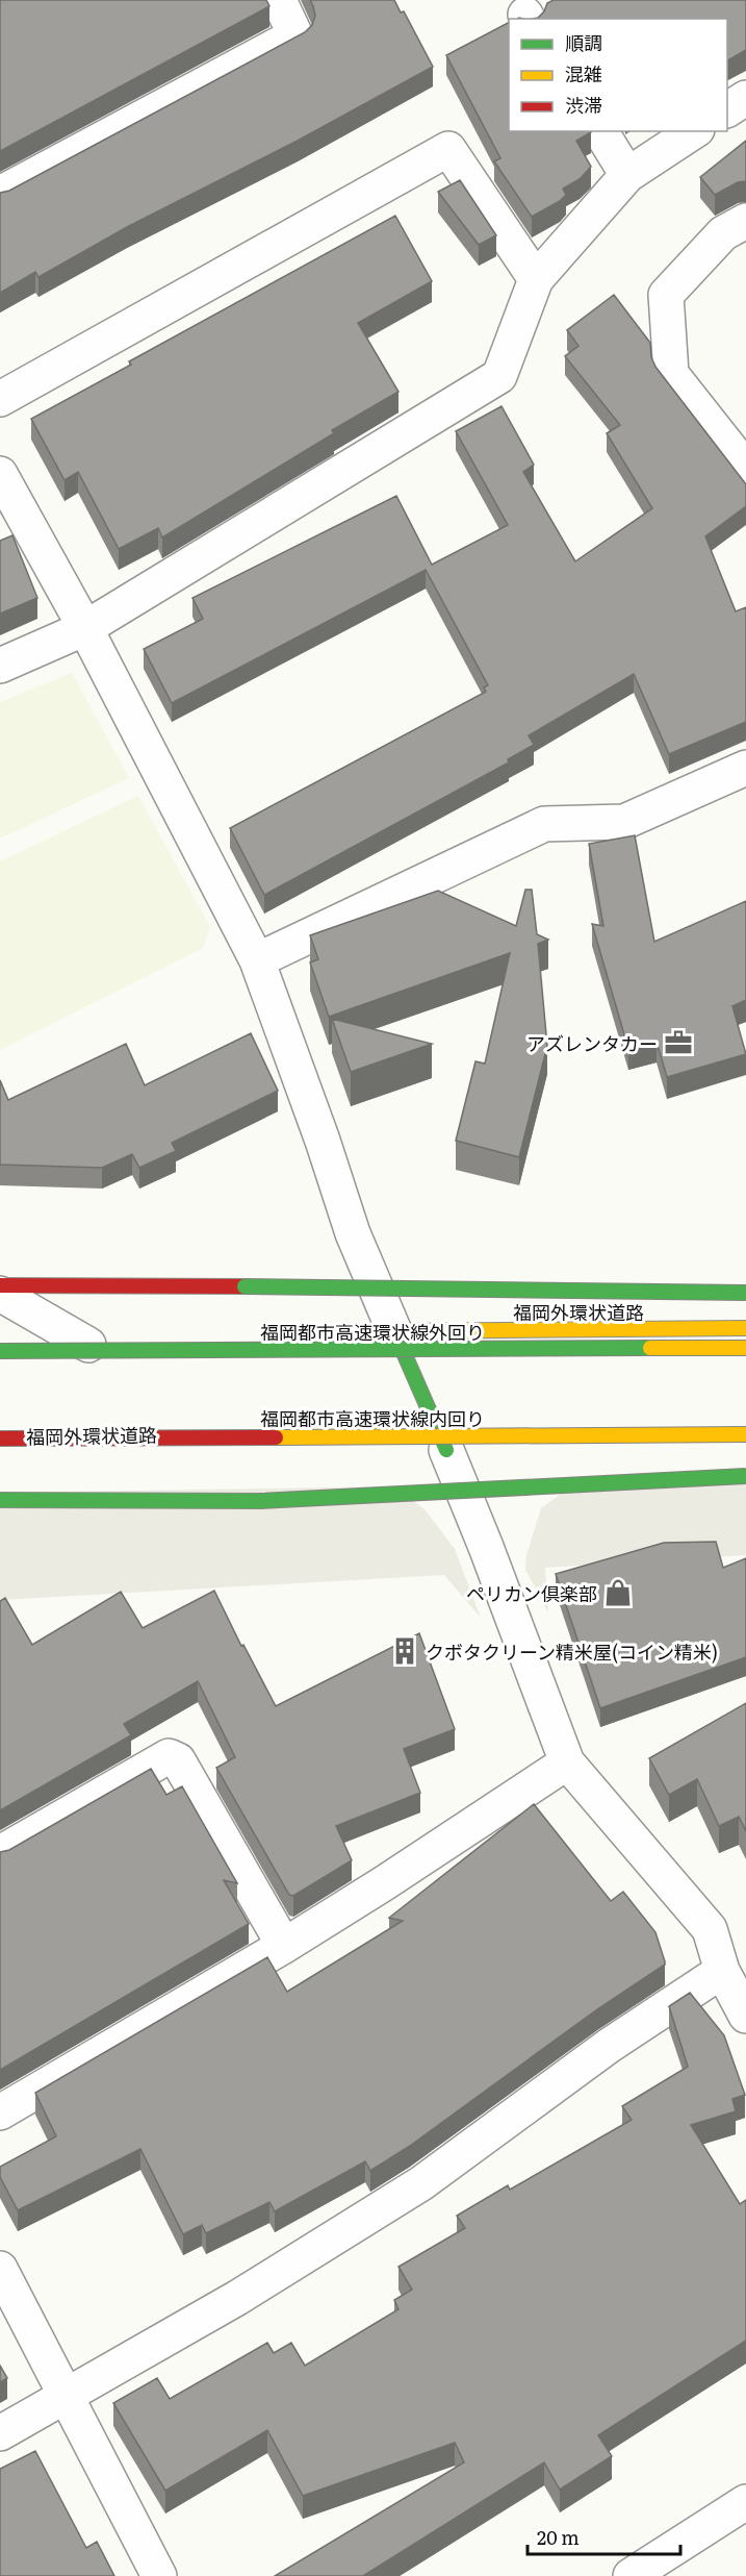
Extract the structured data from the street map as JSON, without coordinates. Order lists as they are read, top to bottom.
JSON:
{
  "streets": {
    "main road": ["福岡外環状道路", "福岡都市高速環状線外回り", "福岡都市高速環状線内回り"]
  },
  "places": {
    "office": ["アズレンタカー"],
    "shop": ["ペリカン倶楽部"],
    "building": ["クボタクリーン精米屋(コイン精米)"]
  },
  "legend": ["順調", "混雑", "渋滞"],
  "scale_bar": "20 m"
}
